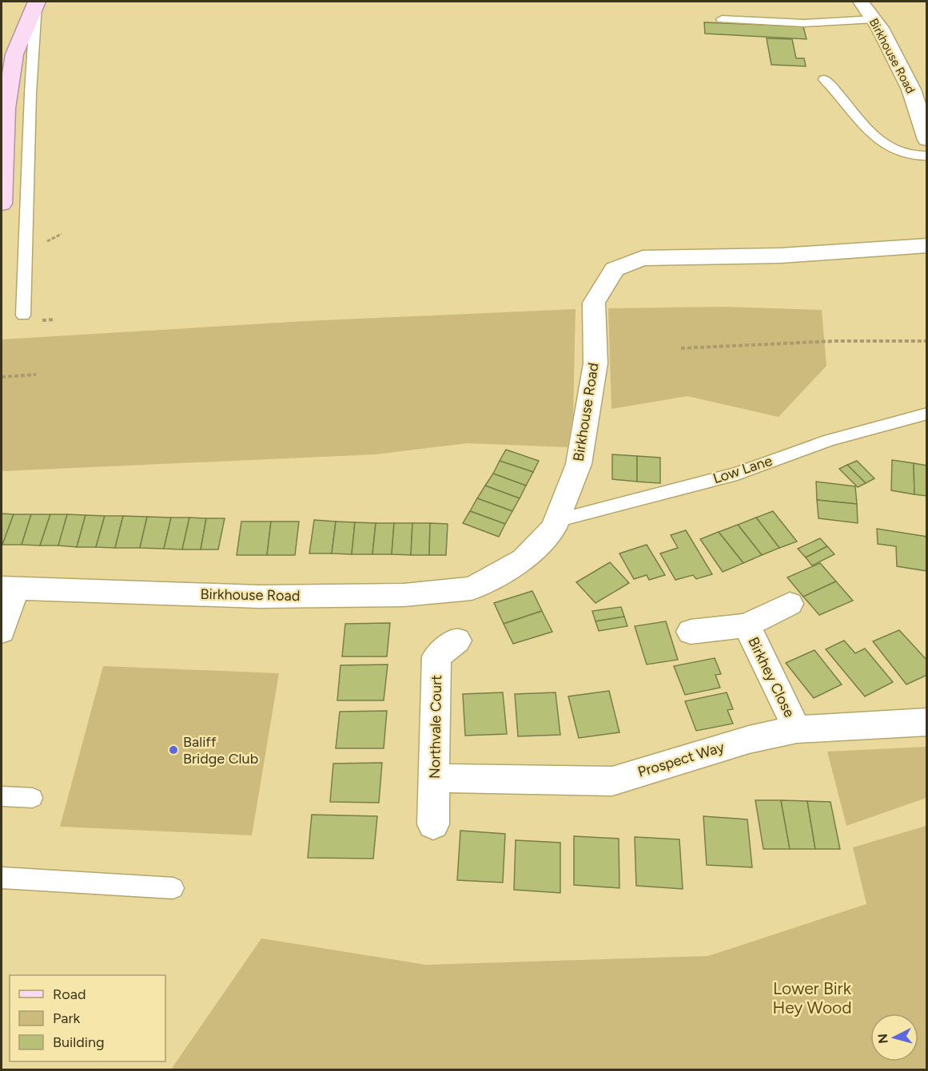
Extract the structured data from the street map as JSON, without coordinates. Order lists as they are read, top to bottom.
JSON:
{
  "streets": {
    "street": [
      "Birkhouse Road",
      "Birkhey Close",
      "Northvale Court",
      "Prospect Way"
    ],
    "lane": ["Low Lane"]
  },
  "crossings": [
    ["Birkhouse Road", "Low Lane"],
    ["Birkhey Close", "Prospect Way"],
    ["Northvale Court", "Prospect Way"]
  ],
  "parks": ["Lower Birk Hey Wood"],
  "places": ["Baliff Bridge Club"],
  "legend": ["Road", "Park", "Building"],
  "north": "left"
}
